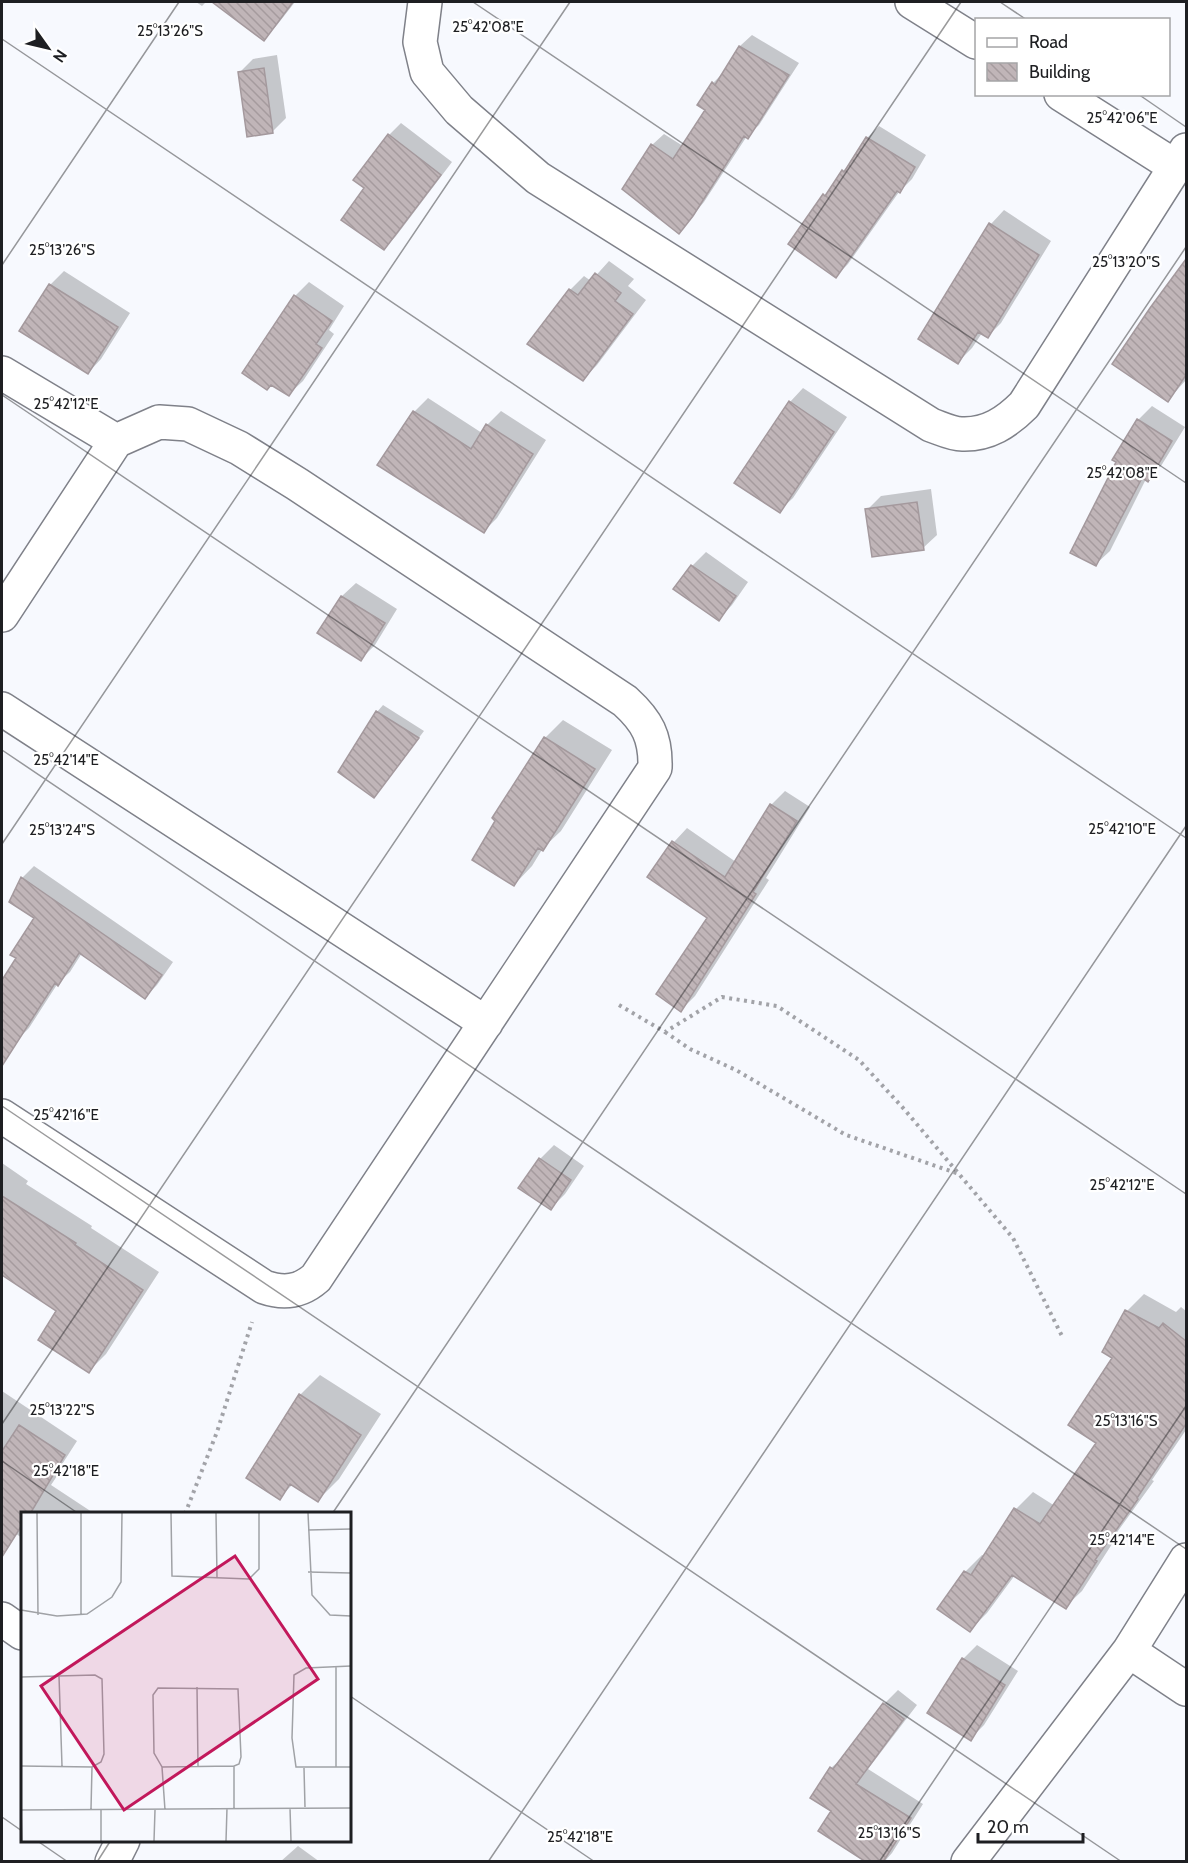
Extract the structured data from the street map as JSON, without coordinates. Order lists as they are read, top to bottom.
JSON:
{
  "legend": ["Road", "Building"],
  "scale_bar": "20 m",
  "north": "bottom right",
  "coordinates": [
    "25°42'08\"E",
    "25°13'26\"S",
    "25°42'06\"E",
    "25°13'20\"S",
    "25°42'12\"E",
    "25°42'14\"E",
    "25°42'10\"E",
    "25°13'24\"S",
    "25°42'16\"E",
    "25°13'22\"S",
    "25°13'16\"S",
    "25°42'18\"E"
  ]
}
